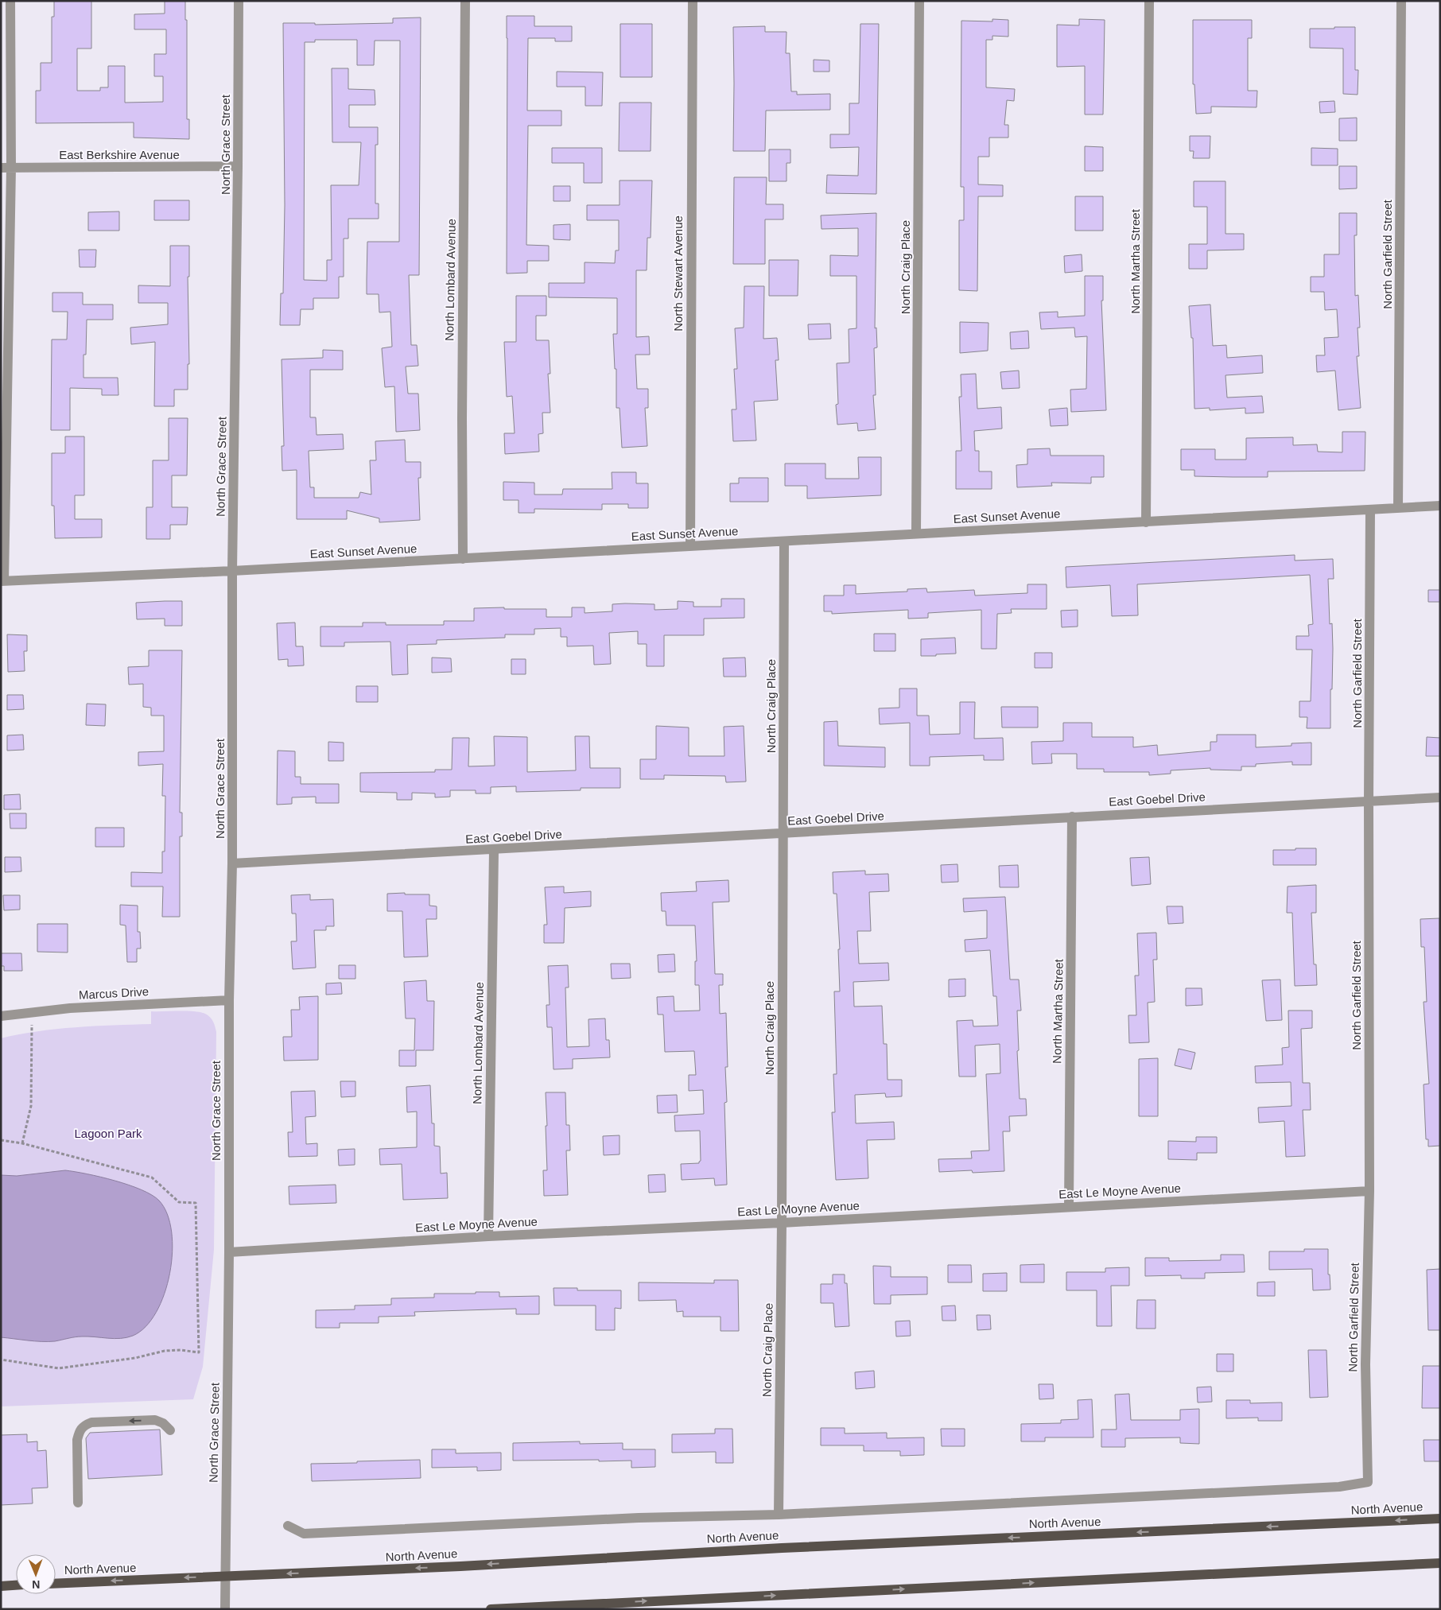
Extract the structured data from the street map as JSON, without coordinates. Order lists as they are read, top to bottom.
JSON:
{
  "streets": {
    "main road": ["North Avenue"],
    "street": [
      "North Grace Street",
      "East Berkshire Avenue",
      "North Garfield Street",
      "North Martha Street",
      "North Craig Place",
      "North Stewart Avenue",
      "North Lombard Avenue",
      "East Sunset Avenue",
      "East Goebel Drive",
      "Marcus Drive",
      "East Le Moyne Avenue"
    ]
  },
  "crossings": [
    ["North Grace Street", "East Berkshire Avenue"],
    ["North Grace Street", "East Sunset Avenue"],
    ["North Grace Street", "East Goebel Drive"],
    ["North Grace Street", "Marcus Drive"],
    ["North Grace Street", "East Le Moyne Avenue"],
    ["North Grace Street", "North Avenue"],
    ["North Garfield Street", "East Sunset Avenue"],
    ["North Garfield Street", "East Goebel Drive"],
    ["North Garfield Street", "East Le Moyne Avenue"],
    ["North Garfield Street", "North Avenue"],
    ["North Martha Street", "East Sunset Avenue"],
    ["North Martha Street", "East Goebel Drive"],
    ["North Martha Street", "East Le Moyne Avenue"],
    ["North Craig Place", "East Sunset Avenue"],
    ["North Craig Place", "East Goebel Drive"],
    ["North Craig Place", "East Le Moyne Avenue"],
    ["North Craig Place", "North Avenue"],
    ["North Stewart Avenue", "East Sunset Avenue"],
    ["North Lombard Avenue", "East Sunset Avenue"],
    ["North Lombard Avenue", "East Goebel Drive"],
    ["North Lombard Avenue", "East Le Moyne Avenue"]
  ],
  "parks": ["Lagoon Park"],
  "north": "bottom"
}
